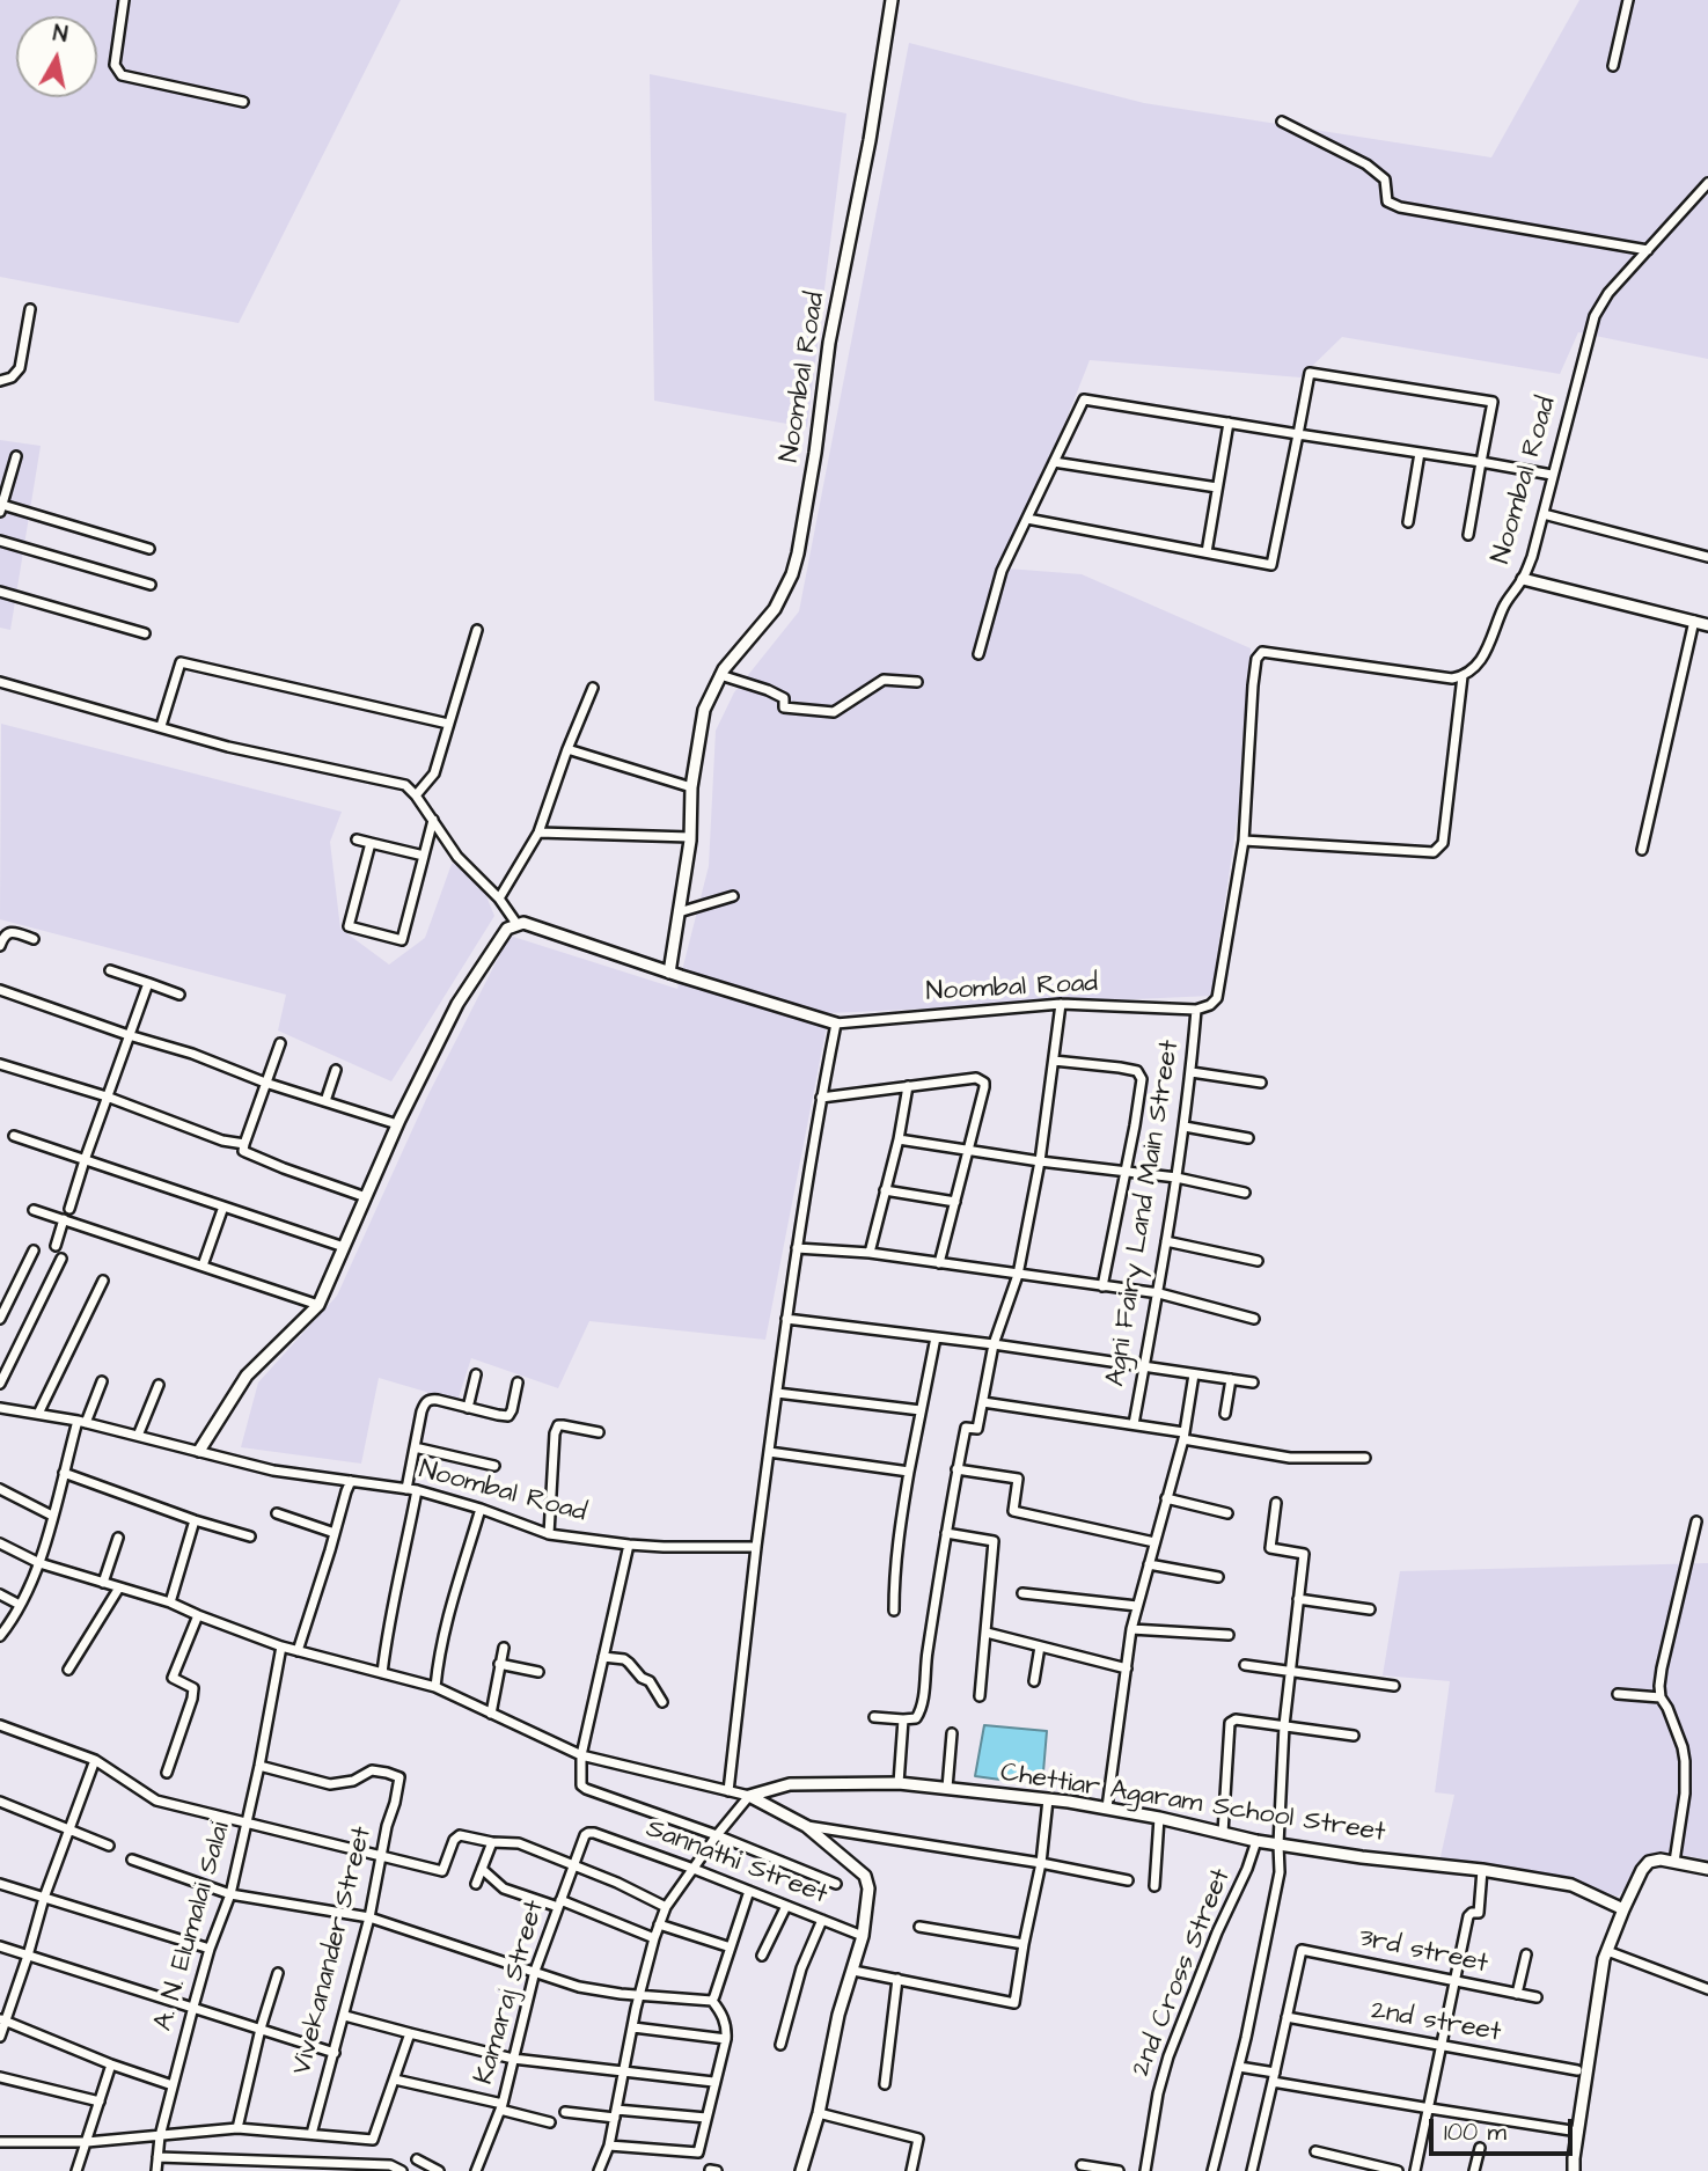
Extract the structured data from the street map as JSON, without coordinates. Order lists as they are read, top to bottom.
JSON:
{
  "streets": {
    "street": [
      "Noombal Road",
      "Agni Fairy Land Main Street",
      "Chettiar Agaram School Street",
      "Sannathi Street",
      "A. N. Elumalai Salai",
      "Vivekanander Street",
      "3rd street",
      "2nd Cross Street",
      "Kamaraj Street",
      "2nd street"
    ]
  },
  "crossings": [
    ["Noombal Road", "Agni Fairy Land Main Street"],
    ["Chettiar Agaram School Street", "2nd Cross Street"],
    ["Sannathi Street", "Kamaraj Street"],
    ["A. N. Elumalai Salai", "Vivekanander Street"],
    ["3rd street", "2nd street"]
  ],
  "scale_bar": "100 m",
  "north": "top"
}
